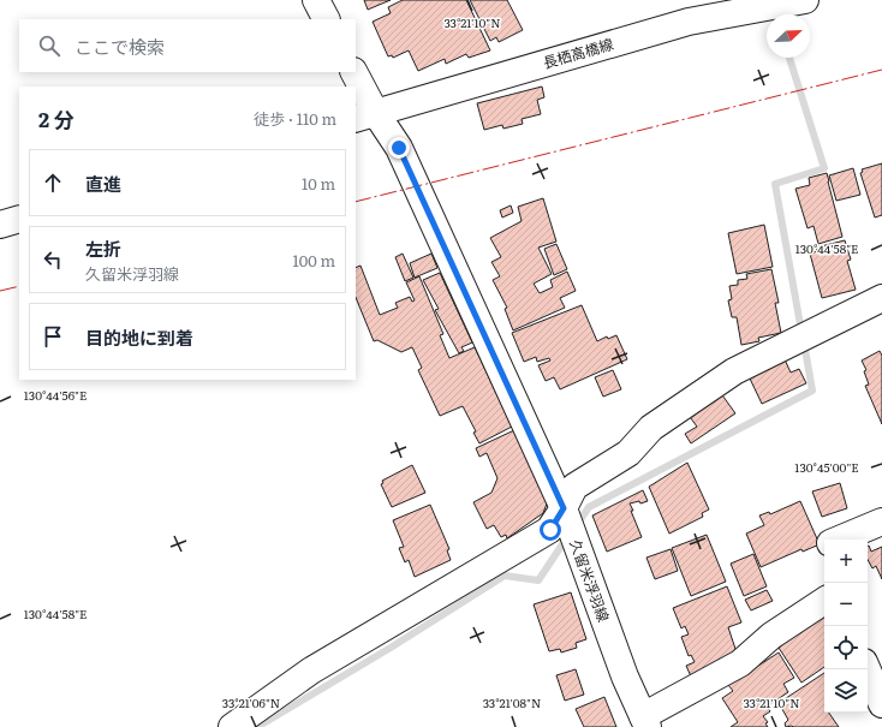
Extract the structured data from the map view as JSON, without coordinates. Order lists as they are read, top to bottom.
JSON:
{
  "streets": {
    "main road": ["長栖高橋線", "久留米浮羽線"]
  },
  "crossings": [
    ["長栖高橋線", "久留米浮羽線"]
  ],
  "north": "top right",
  "page": {
    "search": "ここで検索",
    "heading": ["2 分", "徒歩 · 110 m"],
    "list": [
      ["直進", "10 m"],
      ["左折", "久留米浮羽線", "100 m"],
      "目的地に到着"
    ],
    "map_buttons": ["+", "−"]
  },
  "coordinates": [
    "33°21'10\"N",
    "130°44'58\"E",
    "130°44'56\"E",
    "130°45'00\"E",
    "33°21'06\"N",
    "33°21'08\"N"
  ]
}
